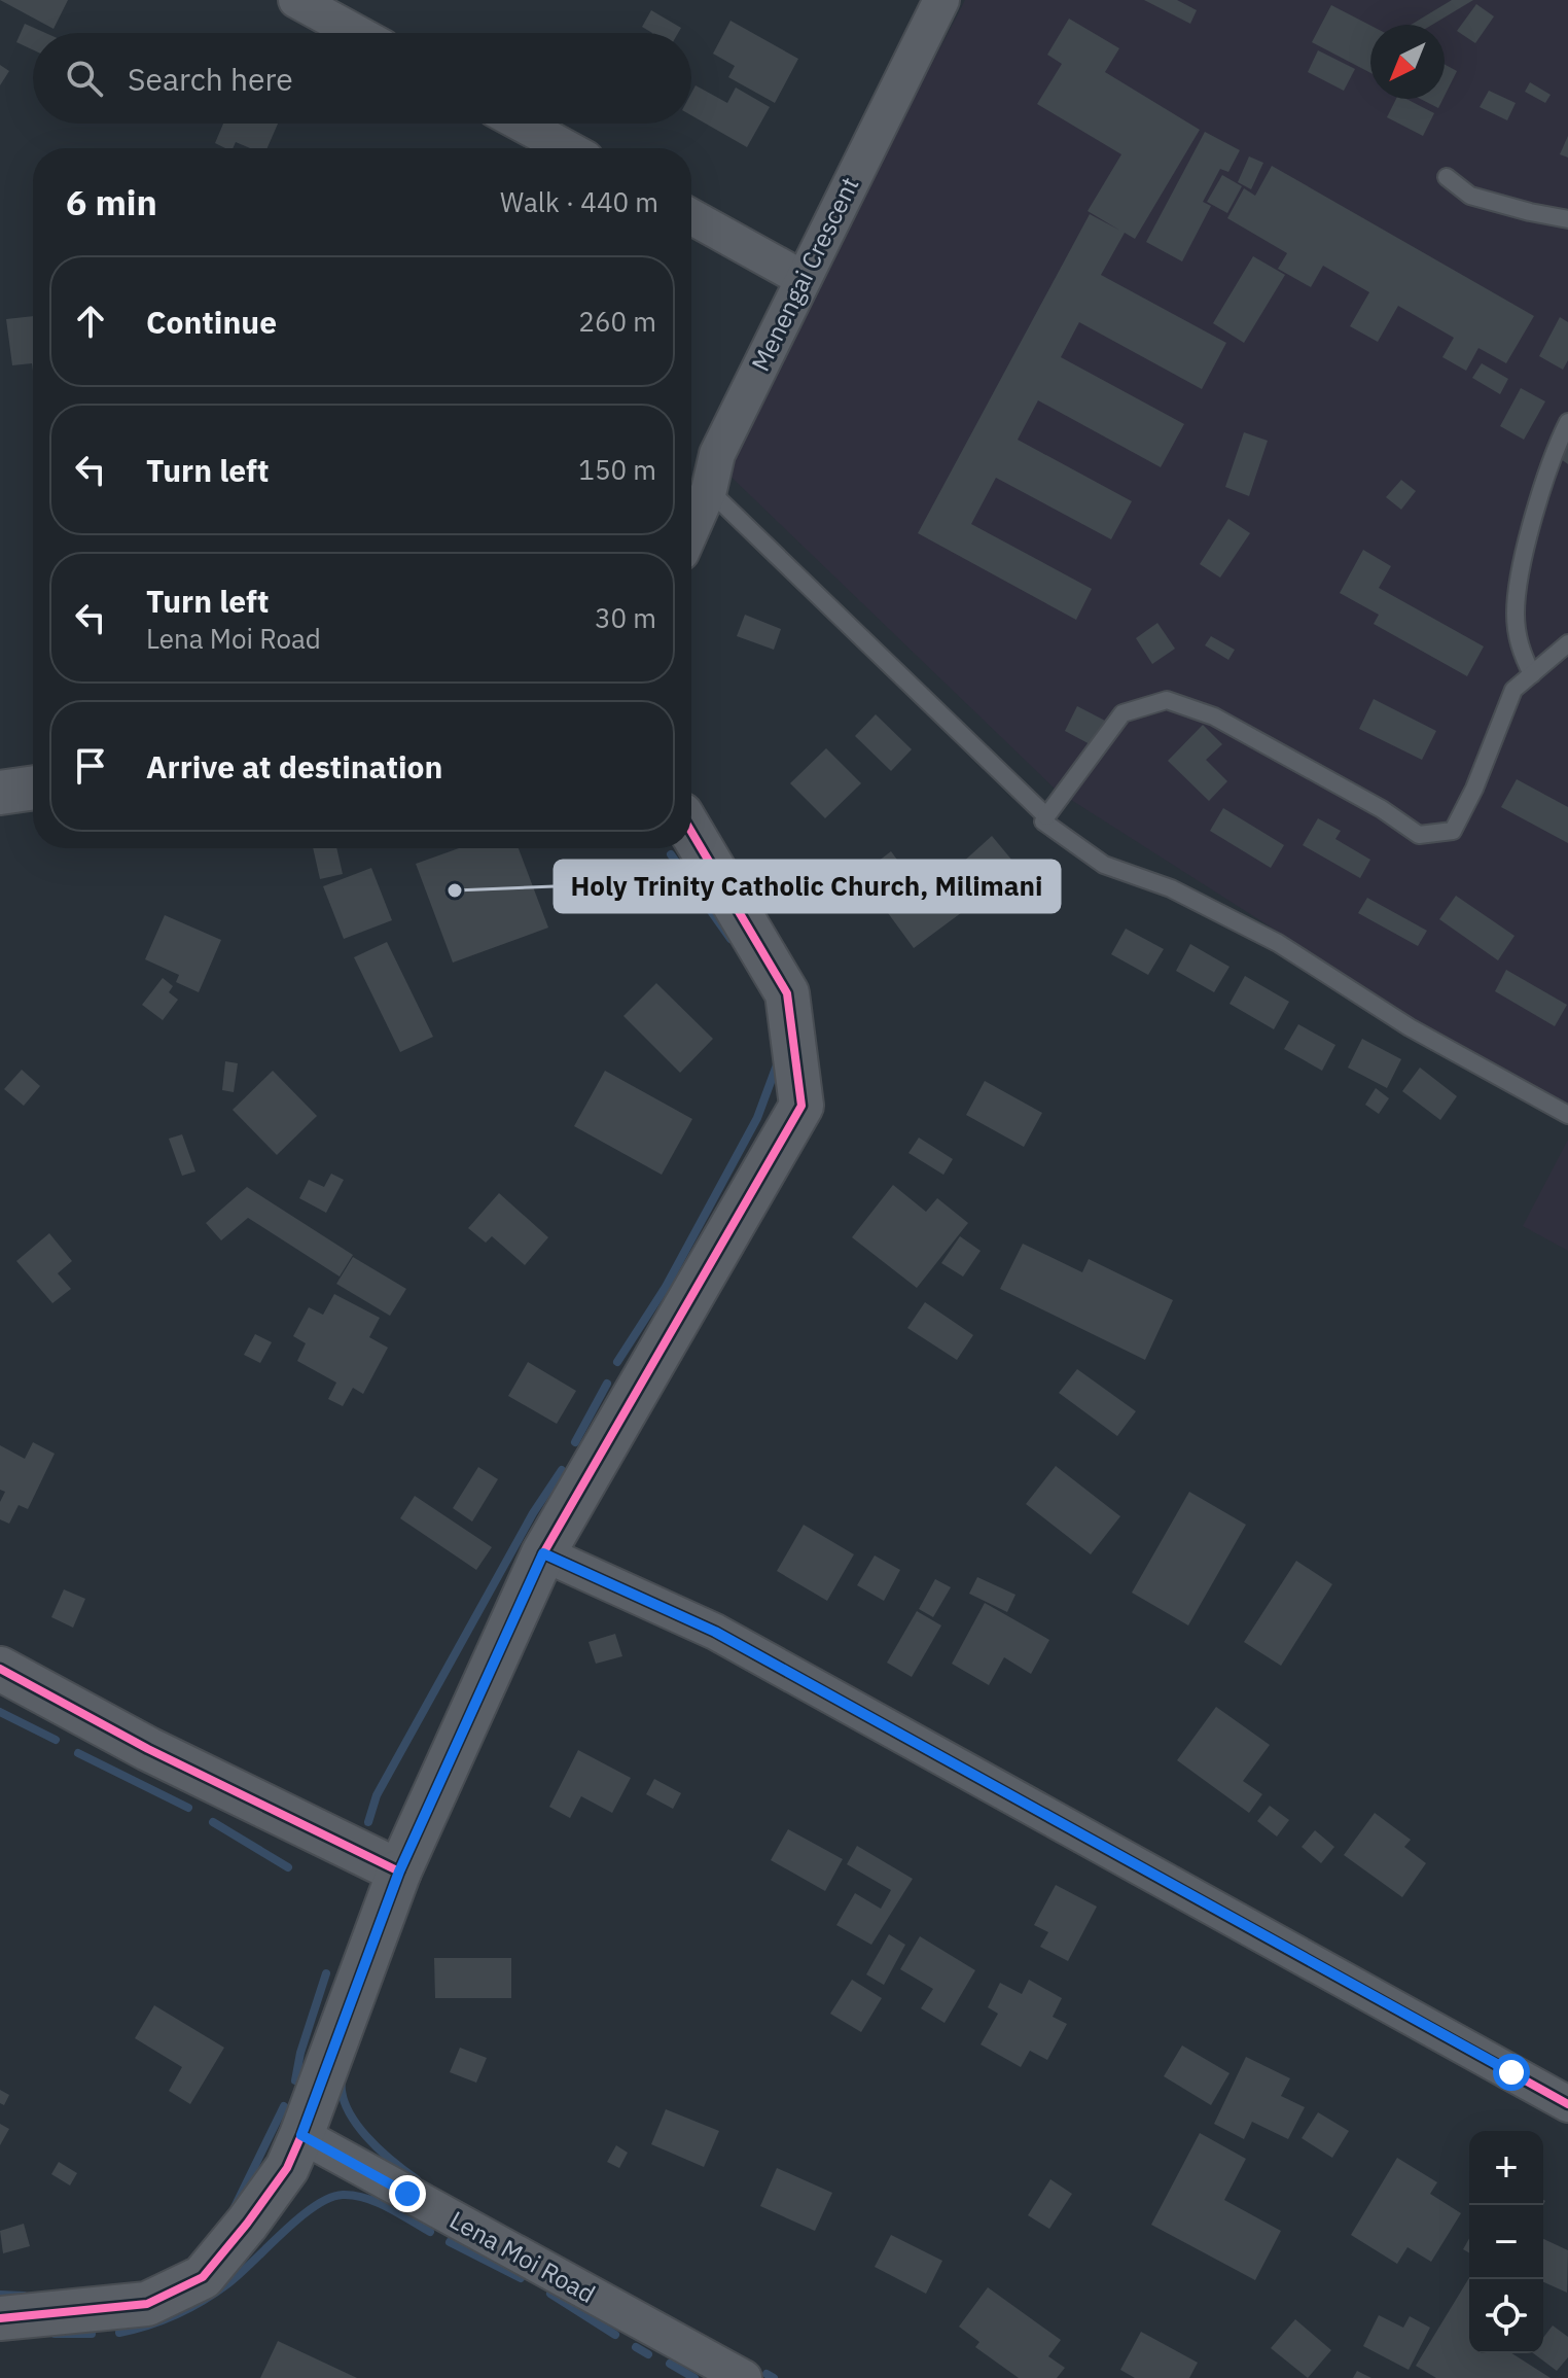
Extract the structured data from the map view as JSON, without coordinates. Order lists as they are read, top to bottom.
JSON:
{
  "streets": {
    "street": ["Menengai Crescent", "Lena Moi Road"]
  },
  "places": ["Holy Trinity Catholic Church, Milimani"],
  "north": "bottom left",
  "page": {
    "search": "Search here",
    "heading": ["6 min", "Walk · 440 m"],
    "list": [
      ["Continue", "260 m"],
      ["Turn left", "150 m"],
      ["Turn left", "Lena Moi Road", "30 m"],
      "Arrive at destination"
    ],
    "map_buttons": ["+", "−"]
  }
}
